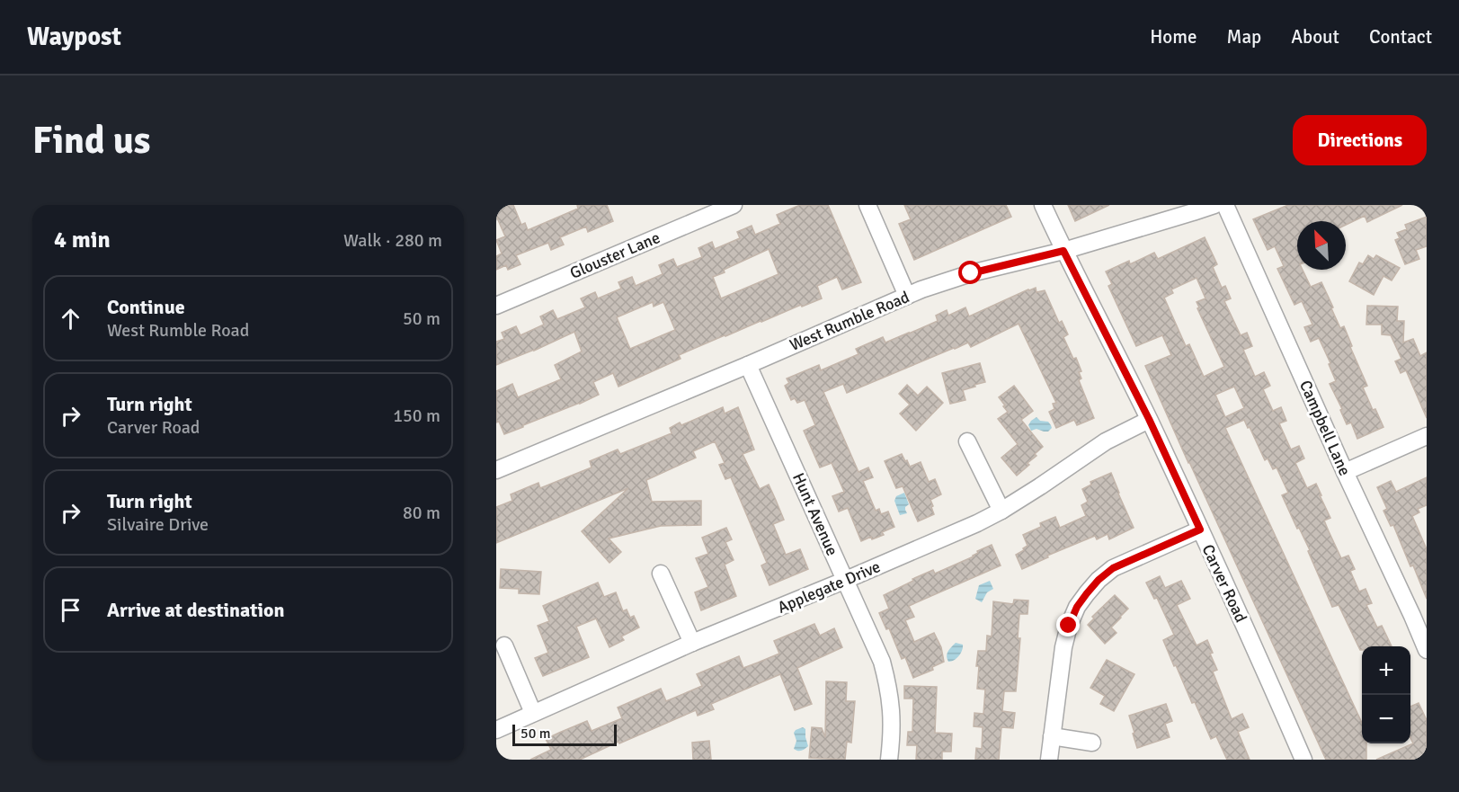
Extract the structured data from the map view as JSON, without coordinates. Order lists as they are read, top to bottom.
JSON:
{
  "streets": {
    "street": [
      "Glouster Lane",
      "West Rumble Road",
      "Campbell Lane",
      "Hunt Avenue",
      "Carver Road",
      "Applegate Drive"
    ]
  },
  "crossings": [
    ["West Rumble Road", "Hunt Avenue"],
    ["West Rumble Road", "Carver Road"],
    ["Hunt Avenue", "Applegate Drive"],
    ["Carver Road", "Applegate Drive"]
  ],
  "scale_bar": "50 m",
  "north": "top left",
  "page": {
    "header": "Waypost",
    "nav": [
      "Home",
      "Map",
      "About",
      "Contact"
    ],
    "buttons": "Directions",
    "title": "Find us",
    "heading": ["4 min", "Walk · 280 m"],
    "list": [
      ["Continue", "West Rumble Road", "50 m"],
      ["Turn right", "Carver Road", "150 m"],
      ["Turn right", "Silvaire Drive", "80 m"],
      "Arrive at destination"
    ],
    "map_buttons": ["+", "−"],
    "scale": "50 m"
  }
}
